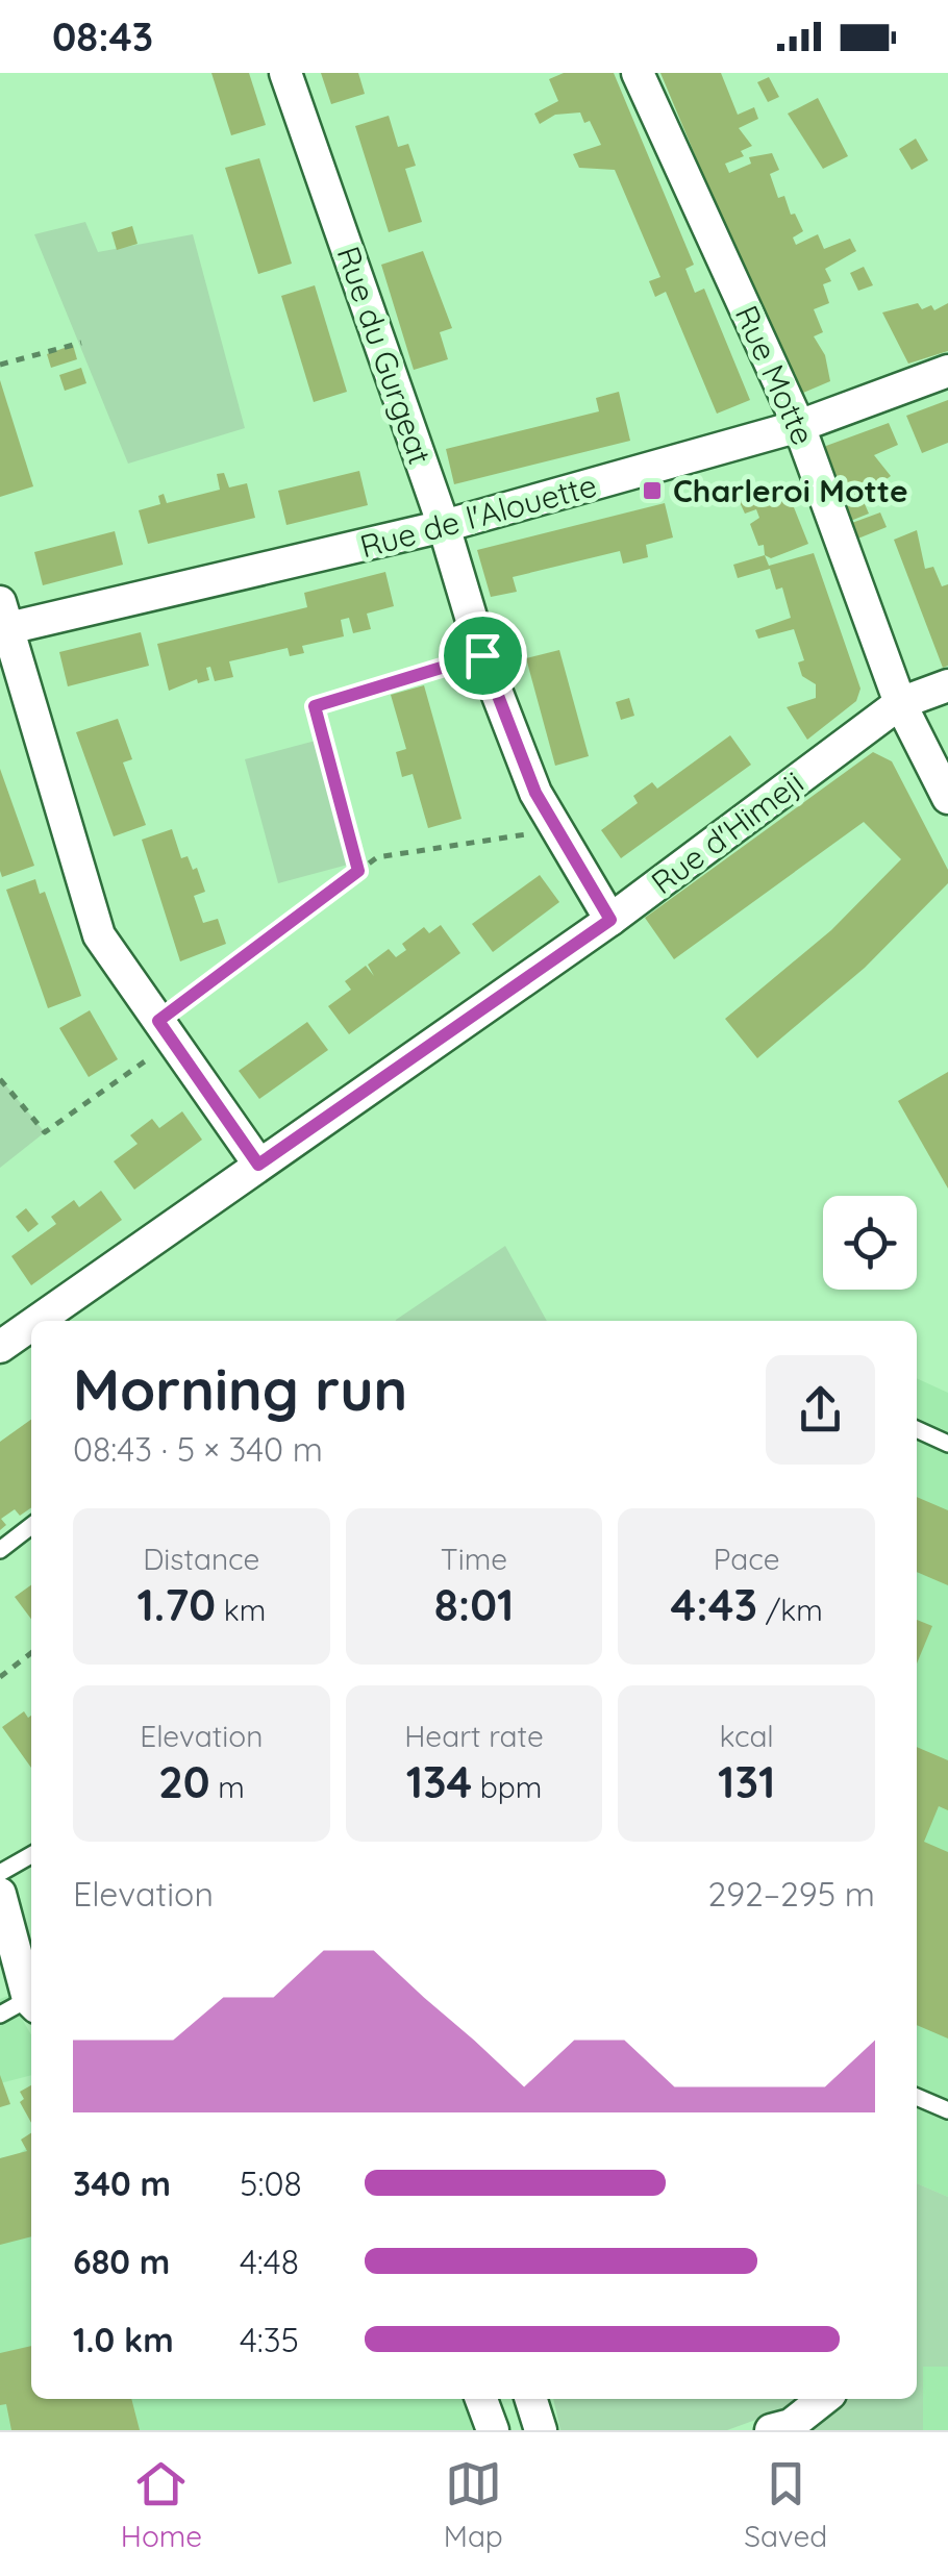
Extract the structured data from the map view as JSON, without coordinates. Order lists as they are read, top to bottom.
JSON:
{
  "streets": {
    "street": [
      "Rue du Gurgeat",
      "Rue Motte",
      "Rue de l'Alouette",
      "Rue d'Himeji"
    ]
  },
  "crossings": [
    ["Rue du Gurgeat", "Rue de l'Alouette"],
    ["Rue du Gurgeat", "Rue d'Himeji"],
    ["Rue Motte", "Rue de l'Alouette"],
    ["Rue Motte", "Rue d'Himeji"]
  ],
  "places": {
    "transit": ["Charleroi Motte"]
  },
  "page": {
    "status": "08:43",
    "heading": ["Morning run", "08:43 · 5 × 340 m"],
    "stats": [
      ["Distance", "1.70 km"],
      ["Time", "8:01"],
      ["Pace", "4:43 /km"],
      ["Elevation", "20 m"],
      ["Heart rate", "134 bpm"],
      ["kcal", "131"]
    ],
    "chart": ["Elevation", "292–295 m"],
    "list": [
      {
        "name": "340 m",
        "note": "5:08"
      },
      {
        "name": "680 m",
        "note": "4:48"
      },
      {
        "name": "1.0 km",
        "note": "4:35"
      }
    ],
    "tabs": ["Home", "Map", "Saved"]
  }
}
